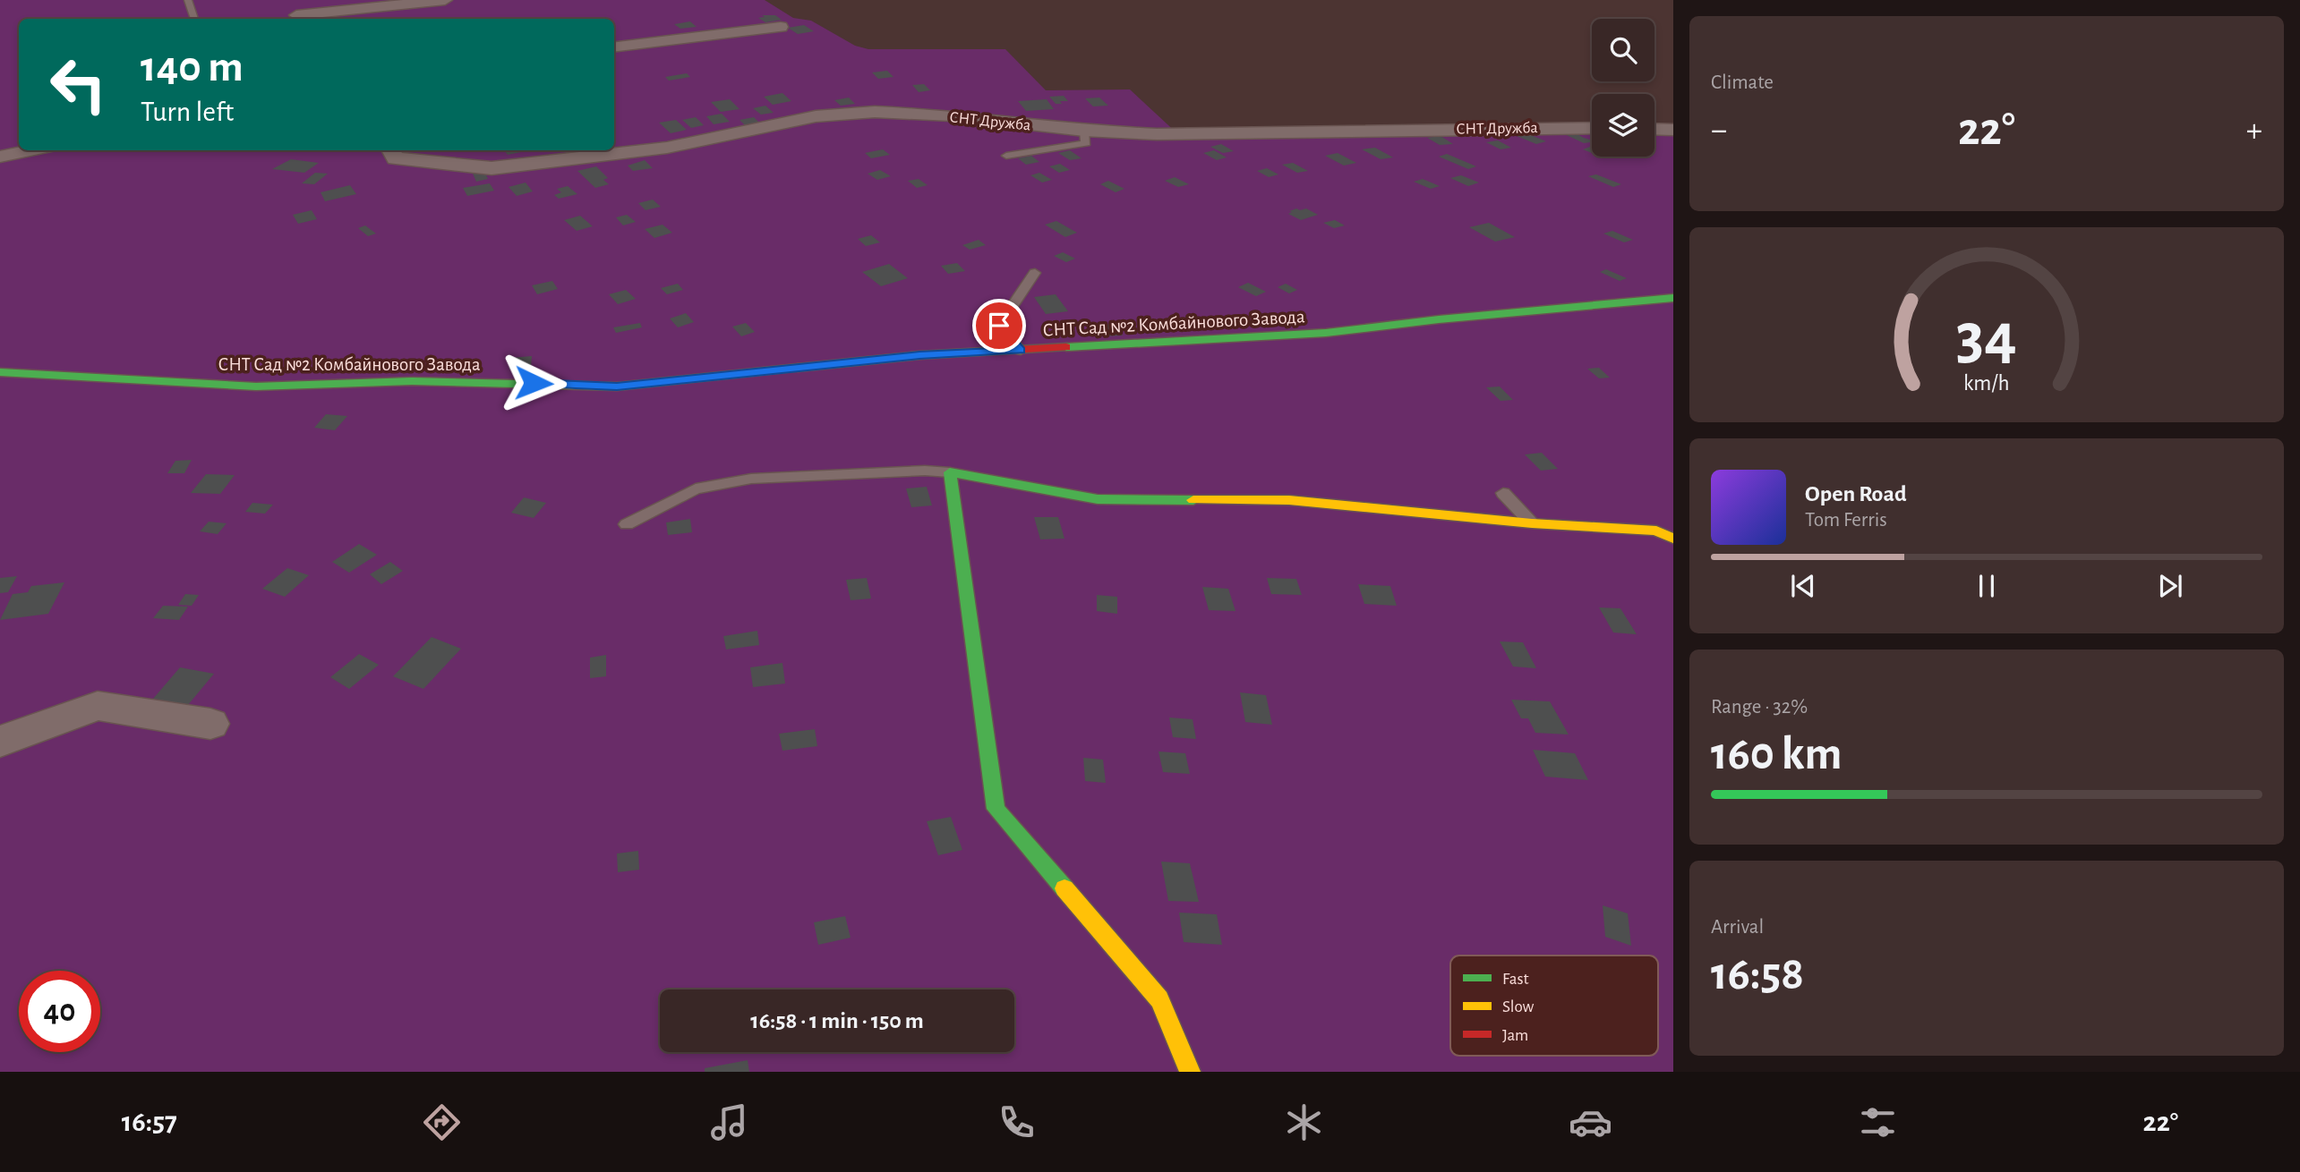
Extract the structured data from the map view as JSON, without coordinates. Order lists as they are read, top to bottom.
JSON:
{
  "streets": {
    "street": ["СНТ Дружба", "СНТ Сад №2 Комбайнового Завода"]
  },
  "legend": ["Fast", "Slow", "Jam"],
  "page": {
    "tile": [
      "Climate",
      ["Range · 32%", "160 km"],
      ["Arrival", "16:58"]
    ],
    "turn": ["140 m", "Turn left"],
    "heat": ["−", "22°", "+"],
    "song": ["Open Road", "Tom Ferris"],
    "limit": "40",
    "trip": "16:58 · 1 min · 150 m",
    "tabs": ["16:57", "22°"],
    "gauge": ["34", "km/h"]
  }
}
